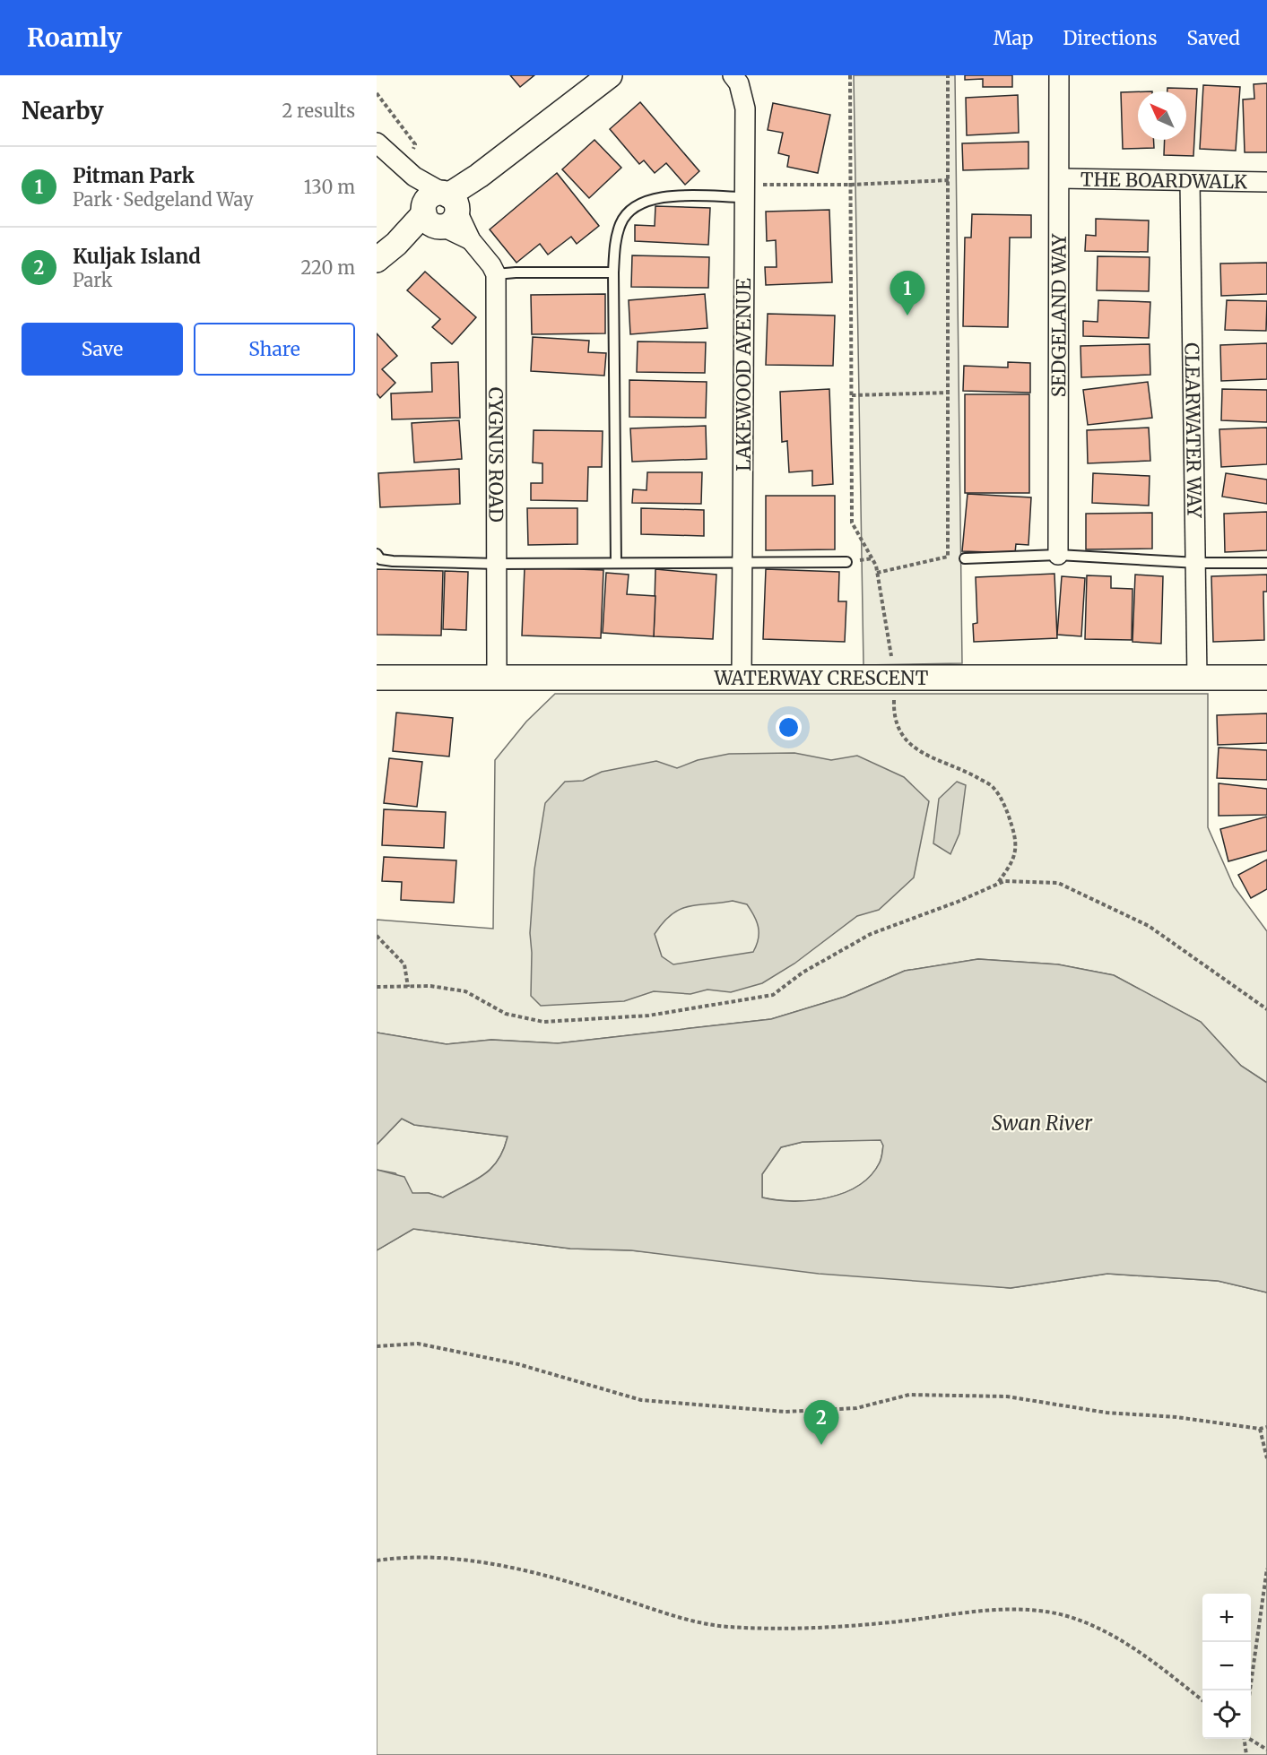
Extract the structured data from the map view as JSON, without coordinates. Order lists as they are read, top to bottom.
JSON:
{
  "streets": {
    "street": [
      "THE BOARDWALK",
      "SEDGELAND WAY",
      "LAKEWOOD AVENUE",
      "CLEARWATER WAY",
      "CYGNUS ROAD",
      "WATERWAY CRESCENT"
    ]
  },
  "crossings": [
    ["THE BOARDWALK", "SEDGELAND WAY"],
    ["THE BOARDWALK", "CLEARWATER WAY"],
    ["LAKEWOOD AVENUE", "WATERWAY CRESCENT"],
    ["CLEARWATER WAY", "WATERWAY CRESCENT"],
    ["CYGNUS ROAD", "WATERWAY CRESCENT"]
  ],
  "water": ["Swan River"],
  "north": "top left",
  "page": {
    "header": "Roamly",
    "nav": ["Map", "Directions", "Saved"],
    "heading": ["Nearby", "2 results"],
    "list": [
      {
        "mark": "1",
        "name": "Pitman Park",
        "note": "Park · Sedgeland Way",
        "value": "130 m"
      },
      {
        "mark": "2",
        "name": "Kuljak Island",
        "note": "Park",
        "value": "220 m"
      }
    ],
    "pins": ["1", "2"],
    "buttons": ["Save", "Share"],
    "map_buttons": ["+", "−"]
  }
}
